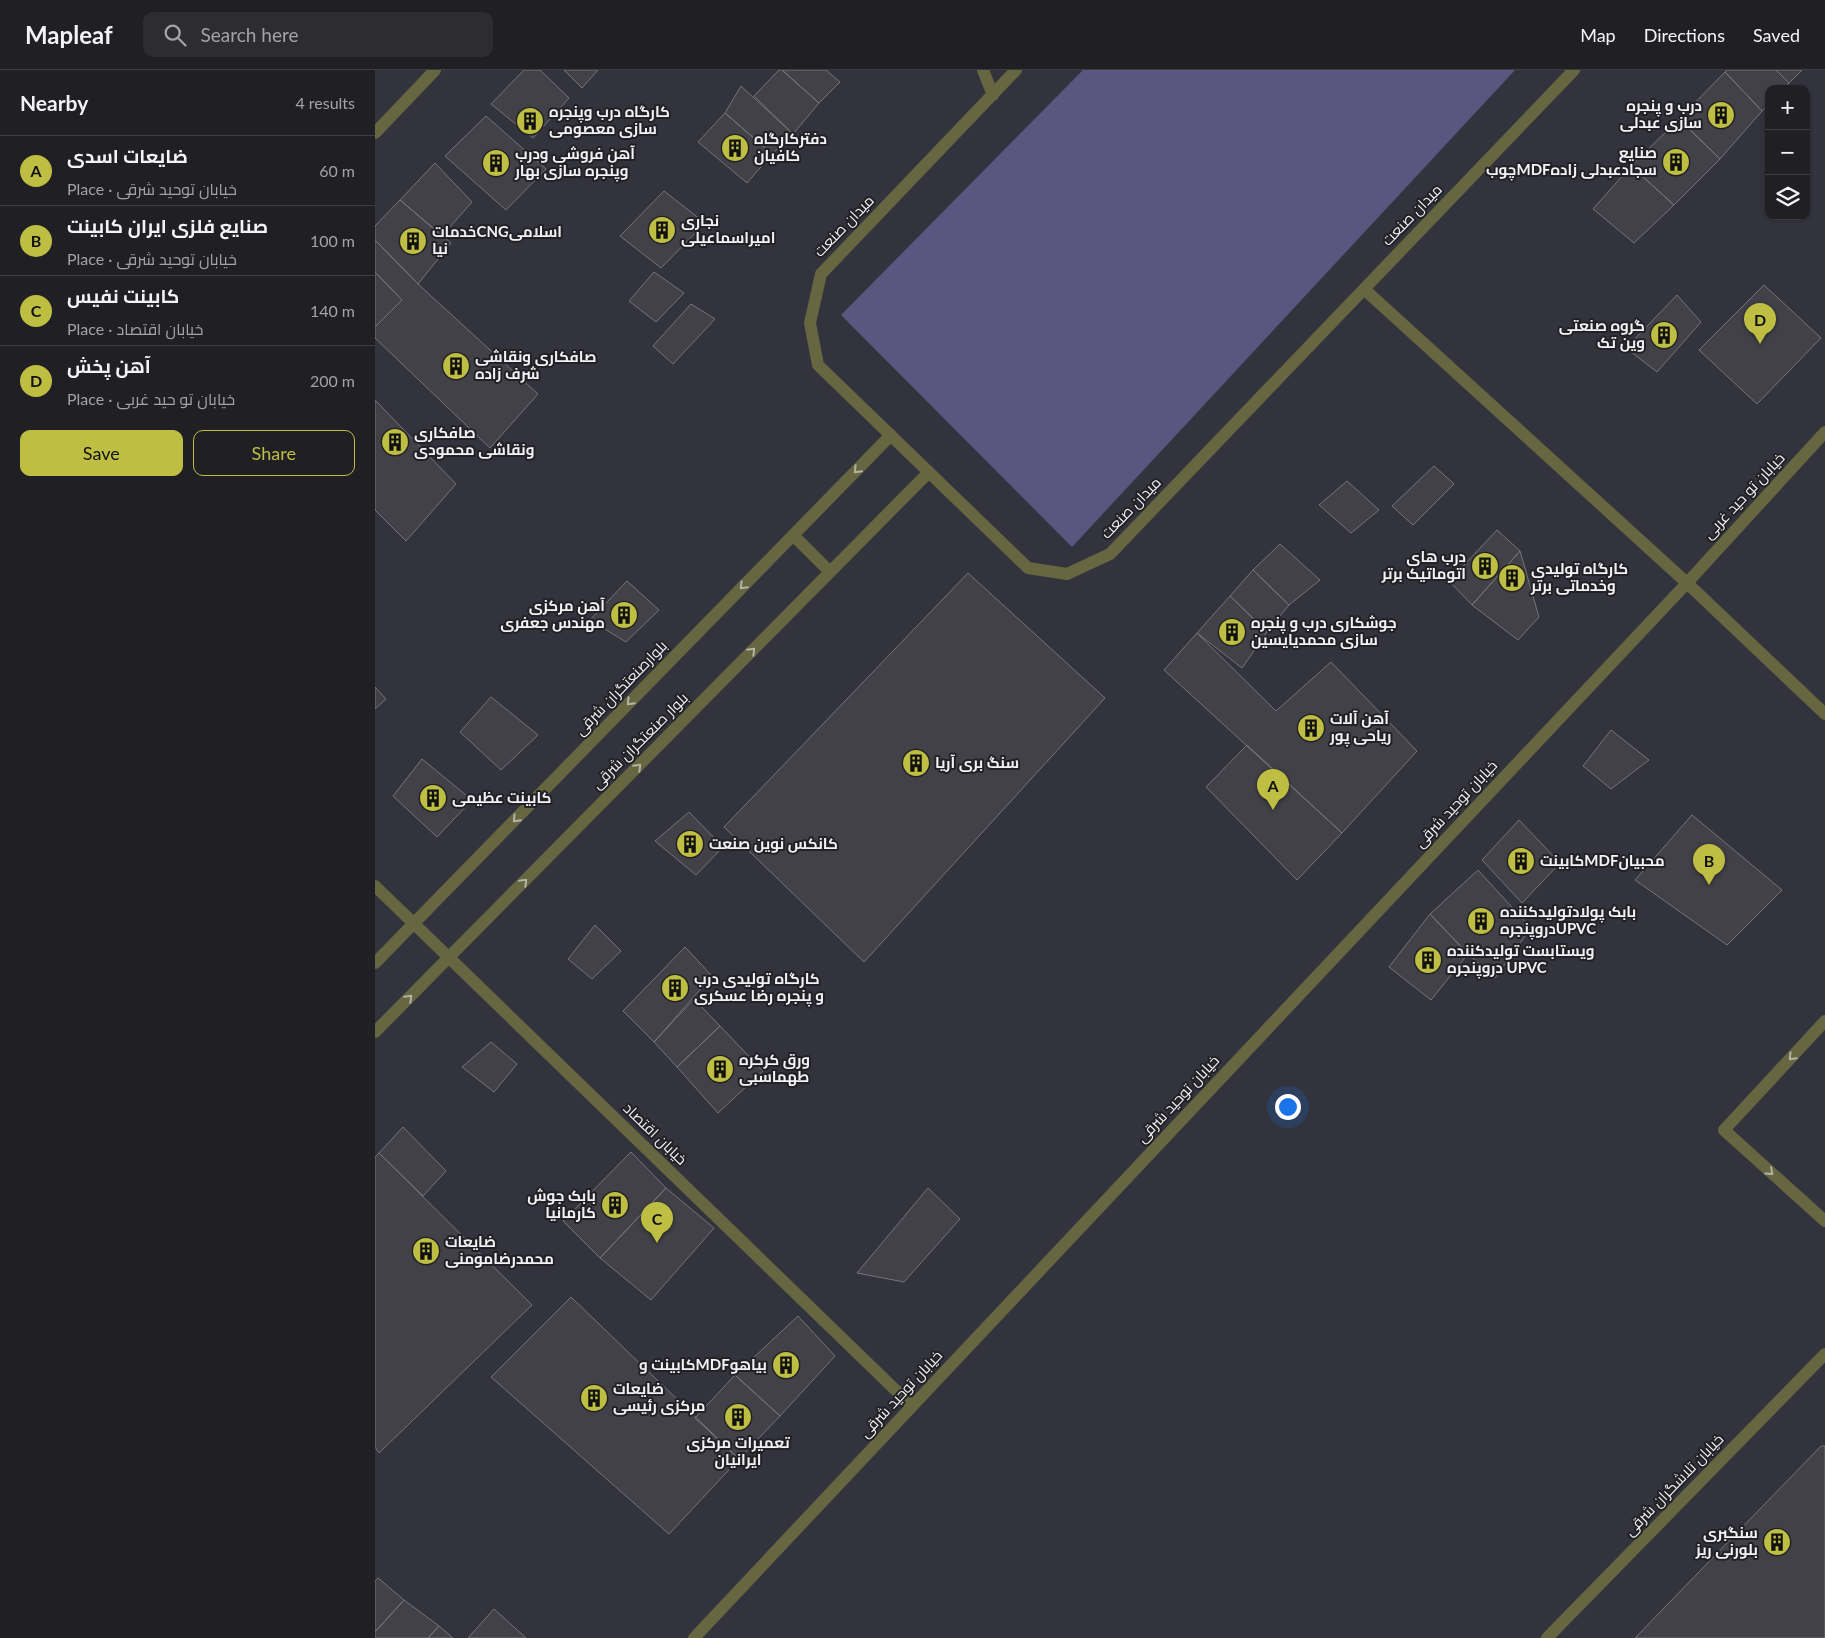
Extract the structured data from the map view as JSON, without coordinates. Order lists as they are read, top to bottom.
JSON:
{
  "streets": {
    "street": [
      "میدان صنعت",
      "خیابان تو حید غربی",
      "بلوارصنعتگران شرقی",
      "بلوار صنعتگران شرقی",
      "خیابان توحید شرقی",
      "خیابان اقتصاد",
      "خیابان تلاشگران شرقی"
    ]
  },
  "crossings": [
    ["میدان صنعت", "بلوارصنعتگران شرقی"],
    ["میدان صنعت", "بلوار صنعتگران شرقی"],
    ["خیابان تو حید غربی", "خیابان توحید شرقی"],
    ["بلوارصنعتگران شرقی", "خیابان اقتصاد"],
    ["بلوار صنعتگران شرقی", "خیابان اقتصاد"],
    ["خیابان توحید شرقی", "خیابان اقتصاد"]
  ],
  "one_way": ["بلوارصنعتگران شرقی", "بلوار صنعتگران شرقی"],
  "places": {
    "building": [
      "درب و پنجره سازی عبدلی",
      "کارگاه درب وپنجره سازی معصومی",
      "دفترکارگاه کافیان",
      "صنایع چوبMDFسجادعبدلی زاده",
      "آهن فروشی ودرب وپنجره سازی بهار",
      "نجاری امیراسماعیلی",
      "خدماتCNGاسلامی نیا",
      "گروه صنعتی وین تک",
      "صافکاری ونقاشی شرف زاده",
      "صافکاری ونقاشی محمودی",
      "درب های اتوماتیک برتر",
      "کارگاه تولیدی وخدماتی برتر",
      "آهن مرکزی مهندس جعفری",
      "جوشکاری درب و پنجره سازی محمدیایسین",
      "آهن آلات ریاحی پور",
      "سنگ بری آریا",
      "کابینت عظیمی",
      "کانکس نوین صنعت",
      "کابینتMDFمحبیان",
      "بابک پولادتولیدکننده دروپنجرهUPVC",
      "ویستابست تولیدکننده دروپنجره UPVC",
      "کارگاه تولیدی درب و پنجره رضا عسکری",
      "ورق کرکره طهماسبی",
      "بابک جوش کارمانیا",
      "ضایعات محمدرضامومنی",
      "کابینت وMDFبیاهو",
      "ضایعات مرکزی رئیسی",
      "تعمیرات مرکزی ایرانیان",
      "سنگبری بلورنی ریز"
    ]
  },
  "page": {
    "header": "Mapleaf",
    "search": "Search here",
    "nav": ["Map", "Directions", "Saved"],
    "heading": ["Nearby", "4 results"],
    "map_buttons": ["+", "−"],
    "list": [
      {
        "mark": "A",
        "name": "ضایعات اسدی",
        "note": "Place · خیابان توحید شرقی",
        "value": "60 m"
      },
      {
        "mark": "B",
        "name": "صنایع فلزی ایران کابینت",
        "note": "Place · خیابان توحید شرقی",
        "value": "100 m"
      },
      {
        "mark": "C",
        "name": "کابینت نفیس",
        "note": "Place · خیابان اقتصاد",
        "value": "140 m"
      },
      {
        "mark": "D",
        "name": "آهن پخش",
        "note": "Place · خیابان تو حید غربی",
        "value": "200 m"
      }
    ],
    "pins": [
      "D",
      "A",
      "B",
      "C"
    ],
    "buttons": ["Save", "Share"]
  }
}
